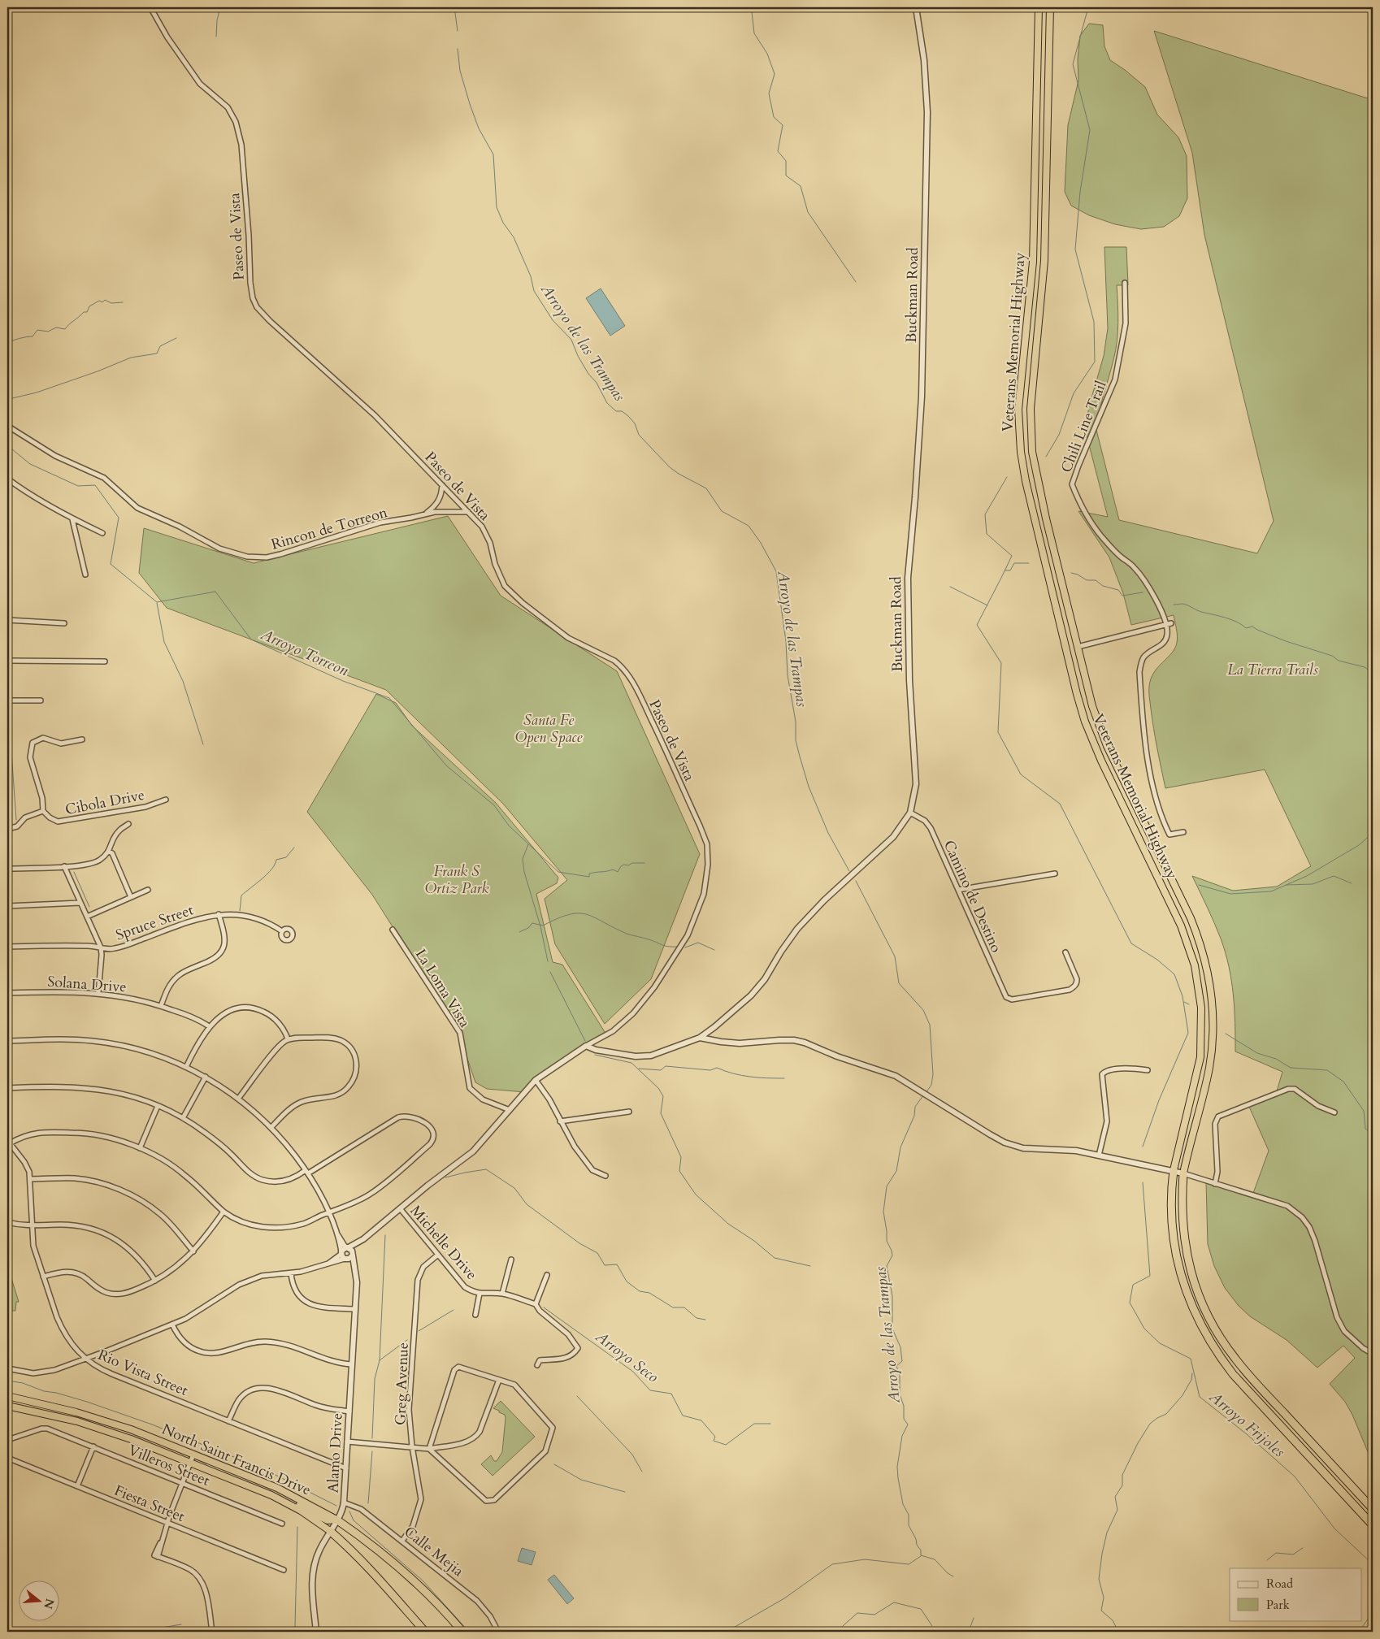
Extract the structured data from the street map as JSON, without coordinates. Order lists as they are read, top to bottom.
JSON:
{
  "streets": {
    "highway": ["Veterans Memorial Highway", "North Saint Francis Drive"],
    "street": [
      "Paseo de Vista",
      "Buckman Road",
      "Chili Line Trail",
      "Rincon de Torreon",
      "Cibola Drive",
      "Camino de Destino",
      "Spruce Street",
      "Solana Drive",
      "La Loma Vista",
      "Michelle Drive",
      "Rio Vista Street",
      "Greg Avenue",
      "Alamo Drive",
      "Villeros Street",
      "Fiesta Street",
      "Calle Mejia"
    ]
  },
  "crossings": [
    ["Paseo de Vista", "Buckman Road"],
    ["Paseo de Vista", "Rincon de Torreon"],
    ["Buckman Road", "Camino de Destino"],
    ["Michelle Drive", "Greg Avenue"],
    ["Rio Vista Street", "Alamo Drive"],
    ["Greg Avenue", "Calle Mejia"],
    ["Alamo Drive", "North Saint Francis Drive"],
    ["Alamo Drive", "Calle Mejia"]
  ],
  "water": [
    "Arroyo de las Trampas",
    "Arroyo Torreon",
    "Arroyo Seco",
    "Arroyo Frijoles"
  ],
  "parks": ["La Tierra Trails", "Santa Fe Open Space", "Frank S Ortiz Park"],
  "legend": ["Road", "Park"],
  "north": "right"
}
